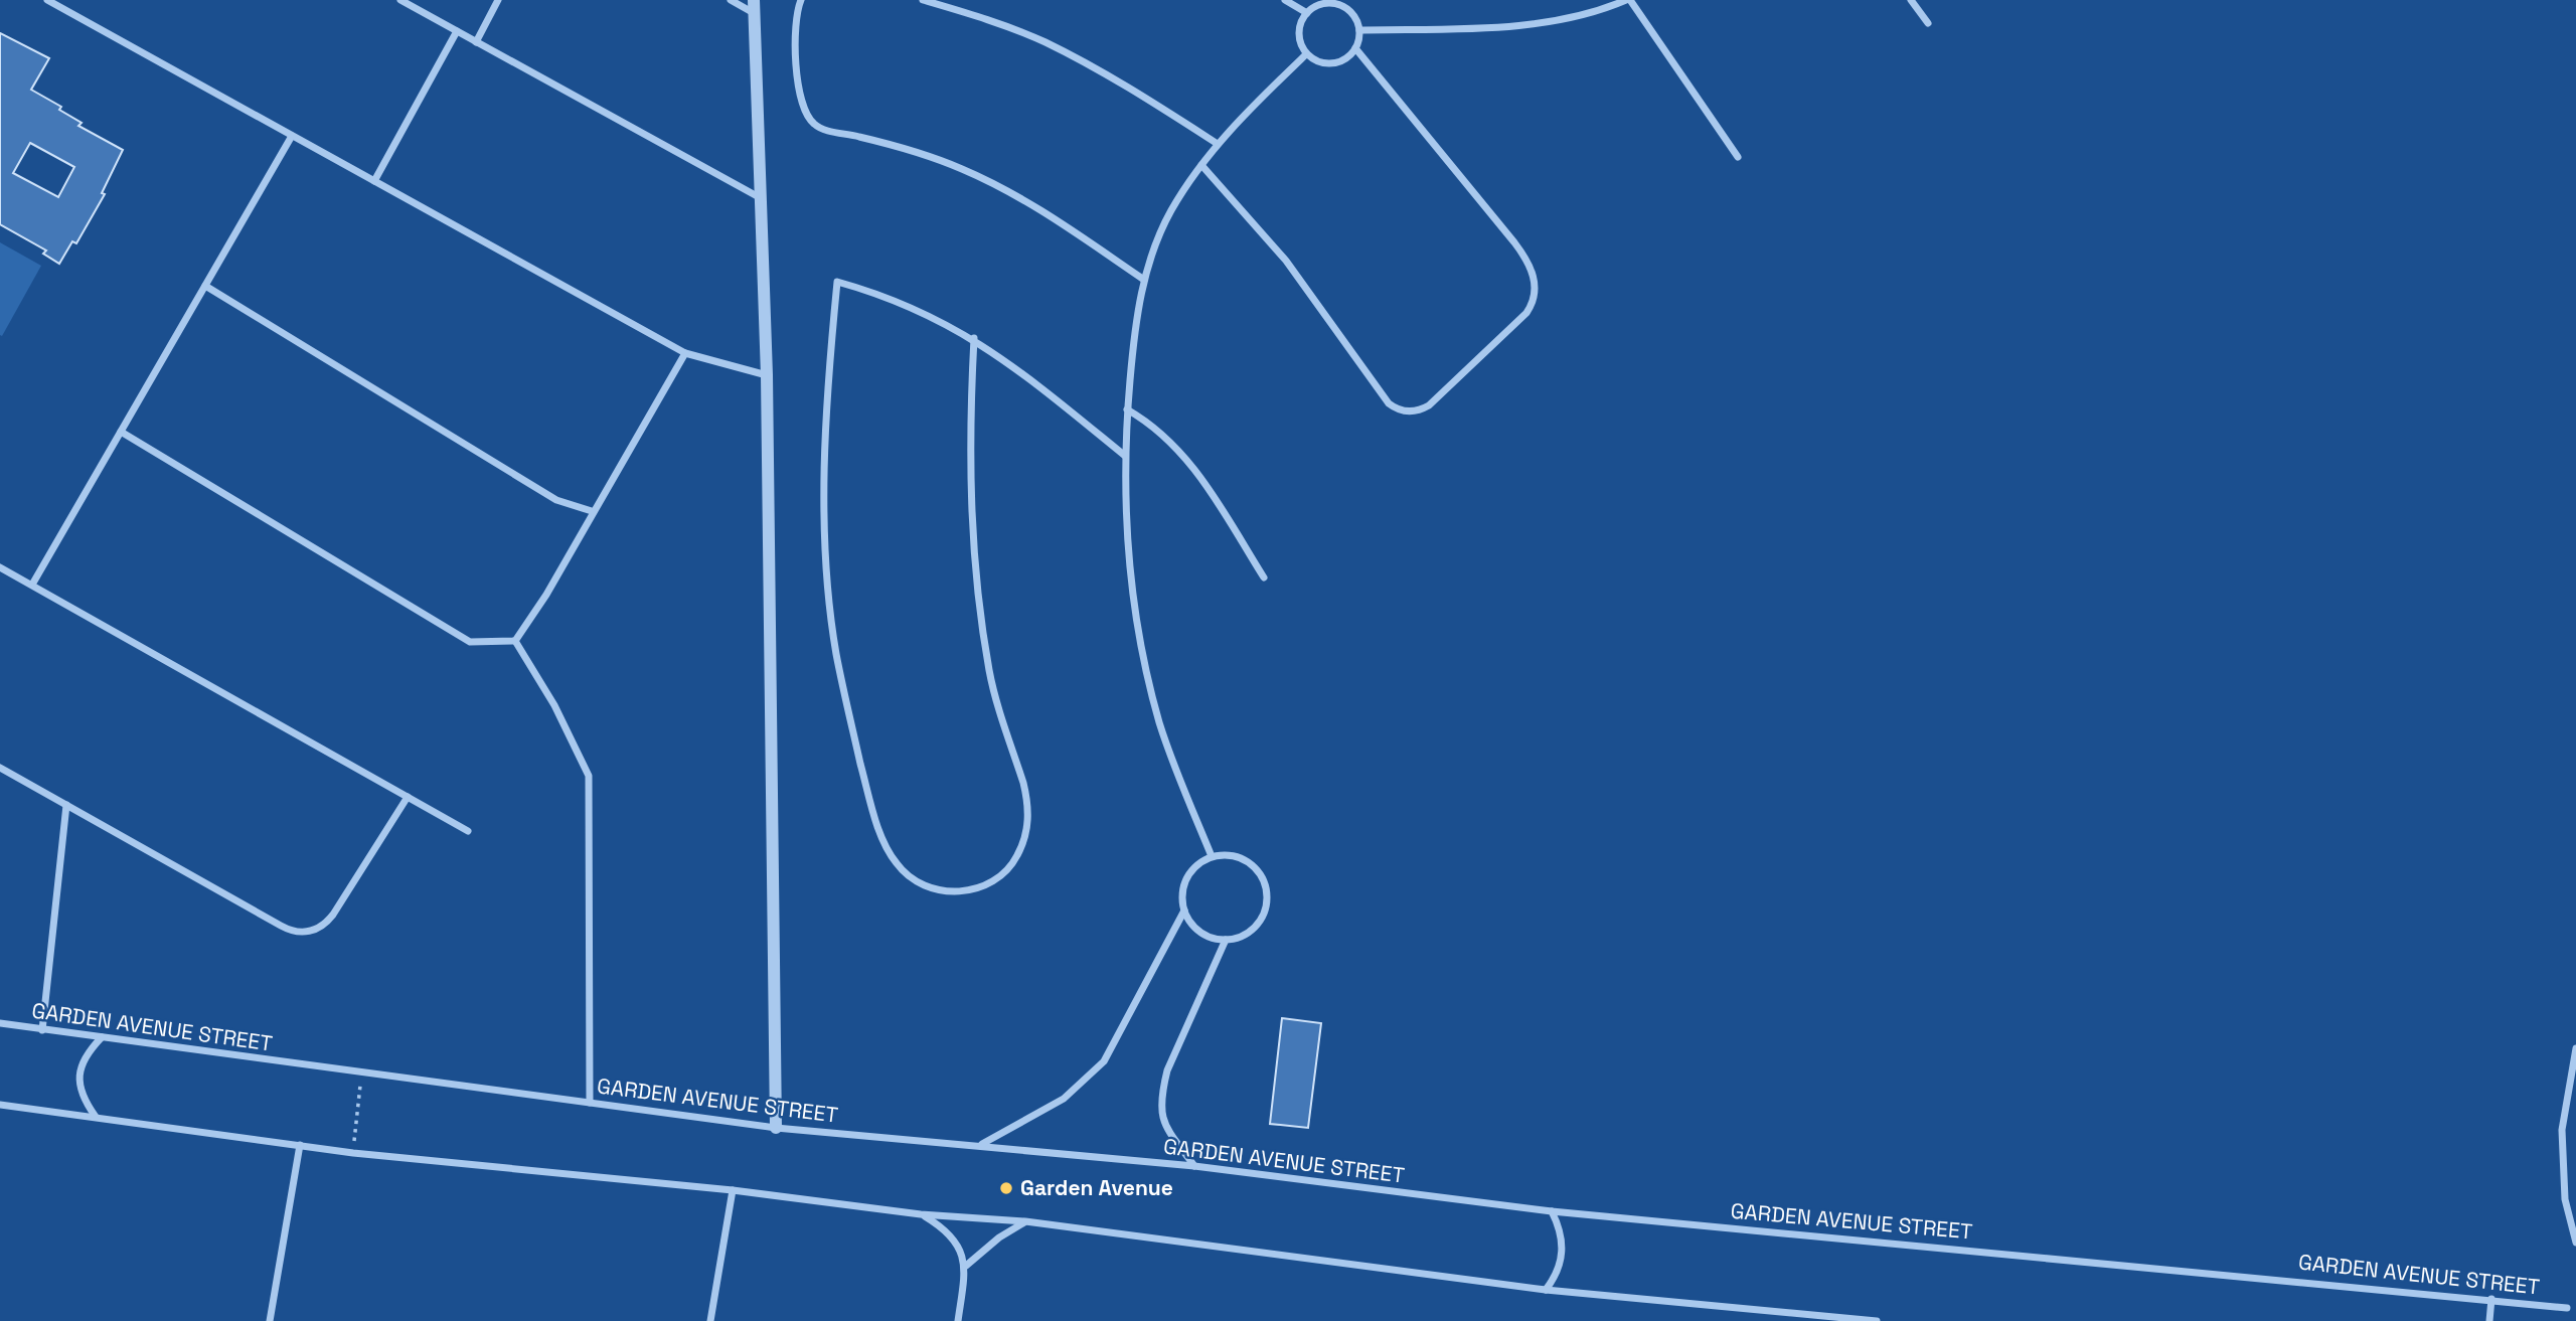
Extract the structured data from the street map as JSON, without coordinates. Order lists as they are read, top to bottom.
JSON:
{
  "streets": {
    "street": ["GARDEN AVENUE STREET"]
  },
  "places": ["Garden Avenue"]
}
